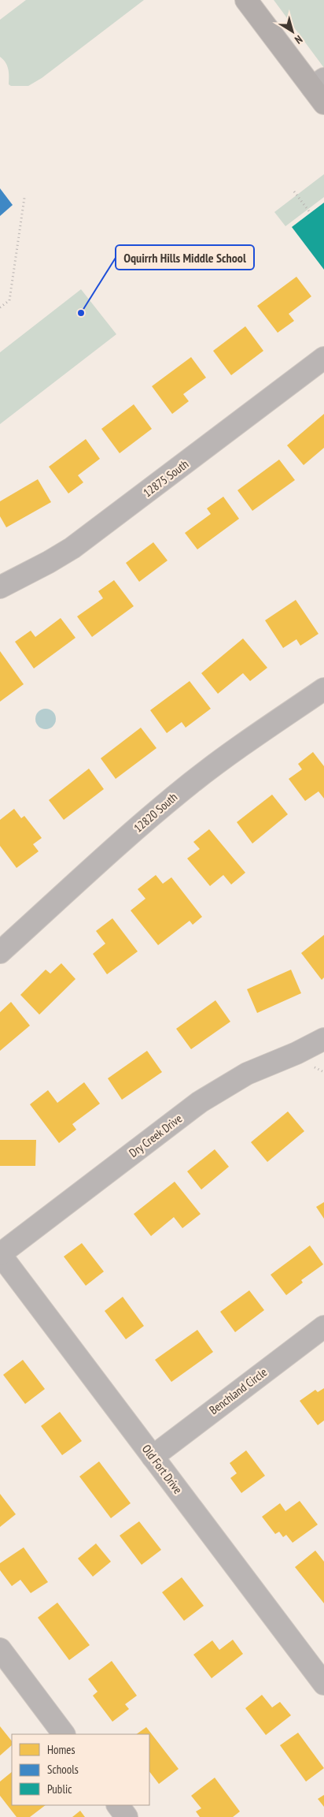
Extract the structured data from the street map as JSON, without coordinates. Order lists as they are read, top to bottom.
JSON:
{
  "streets": {
    "street": [
      "12875 South",
      "12820 South",
      "Dry Creek Drive",
      "Benchland Circle",
      "Old Fort Drive"
    ]
  },
  "crossings": [
    ["Dry Creek Drive", "Old Fort Drive"],
    ["Benchland Circle", "Old Fort Drive"]
  ],
  "places": ["Oquirrh Hills Middle School"],
  "legend": ["Homes", "Schools", "Public"],
  "north": "bottom right"
}
